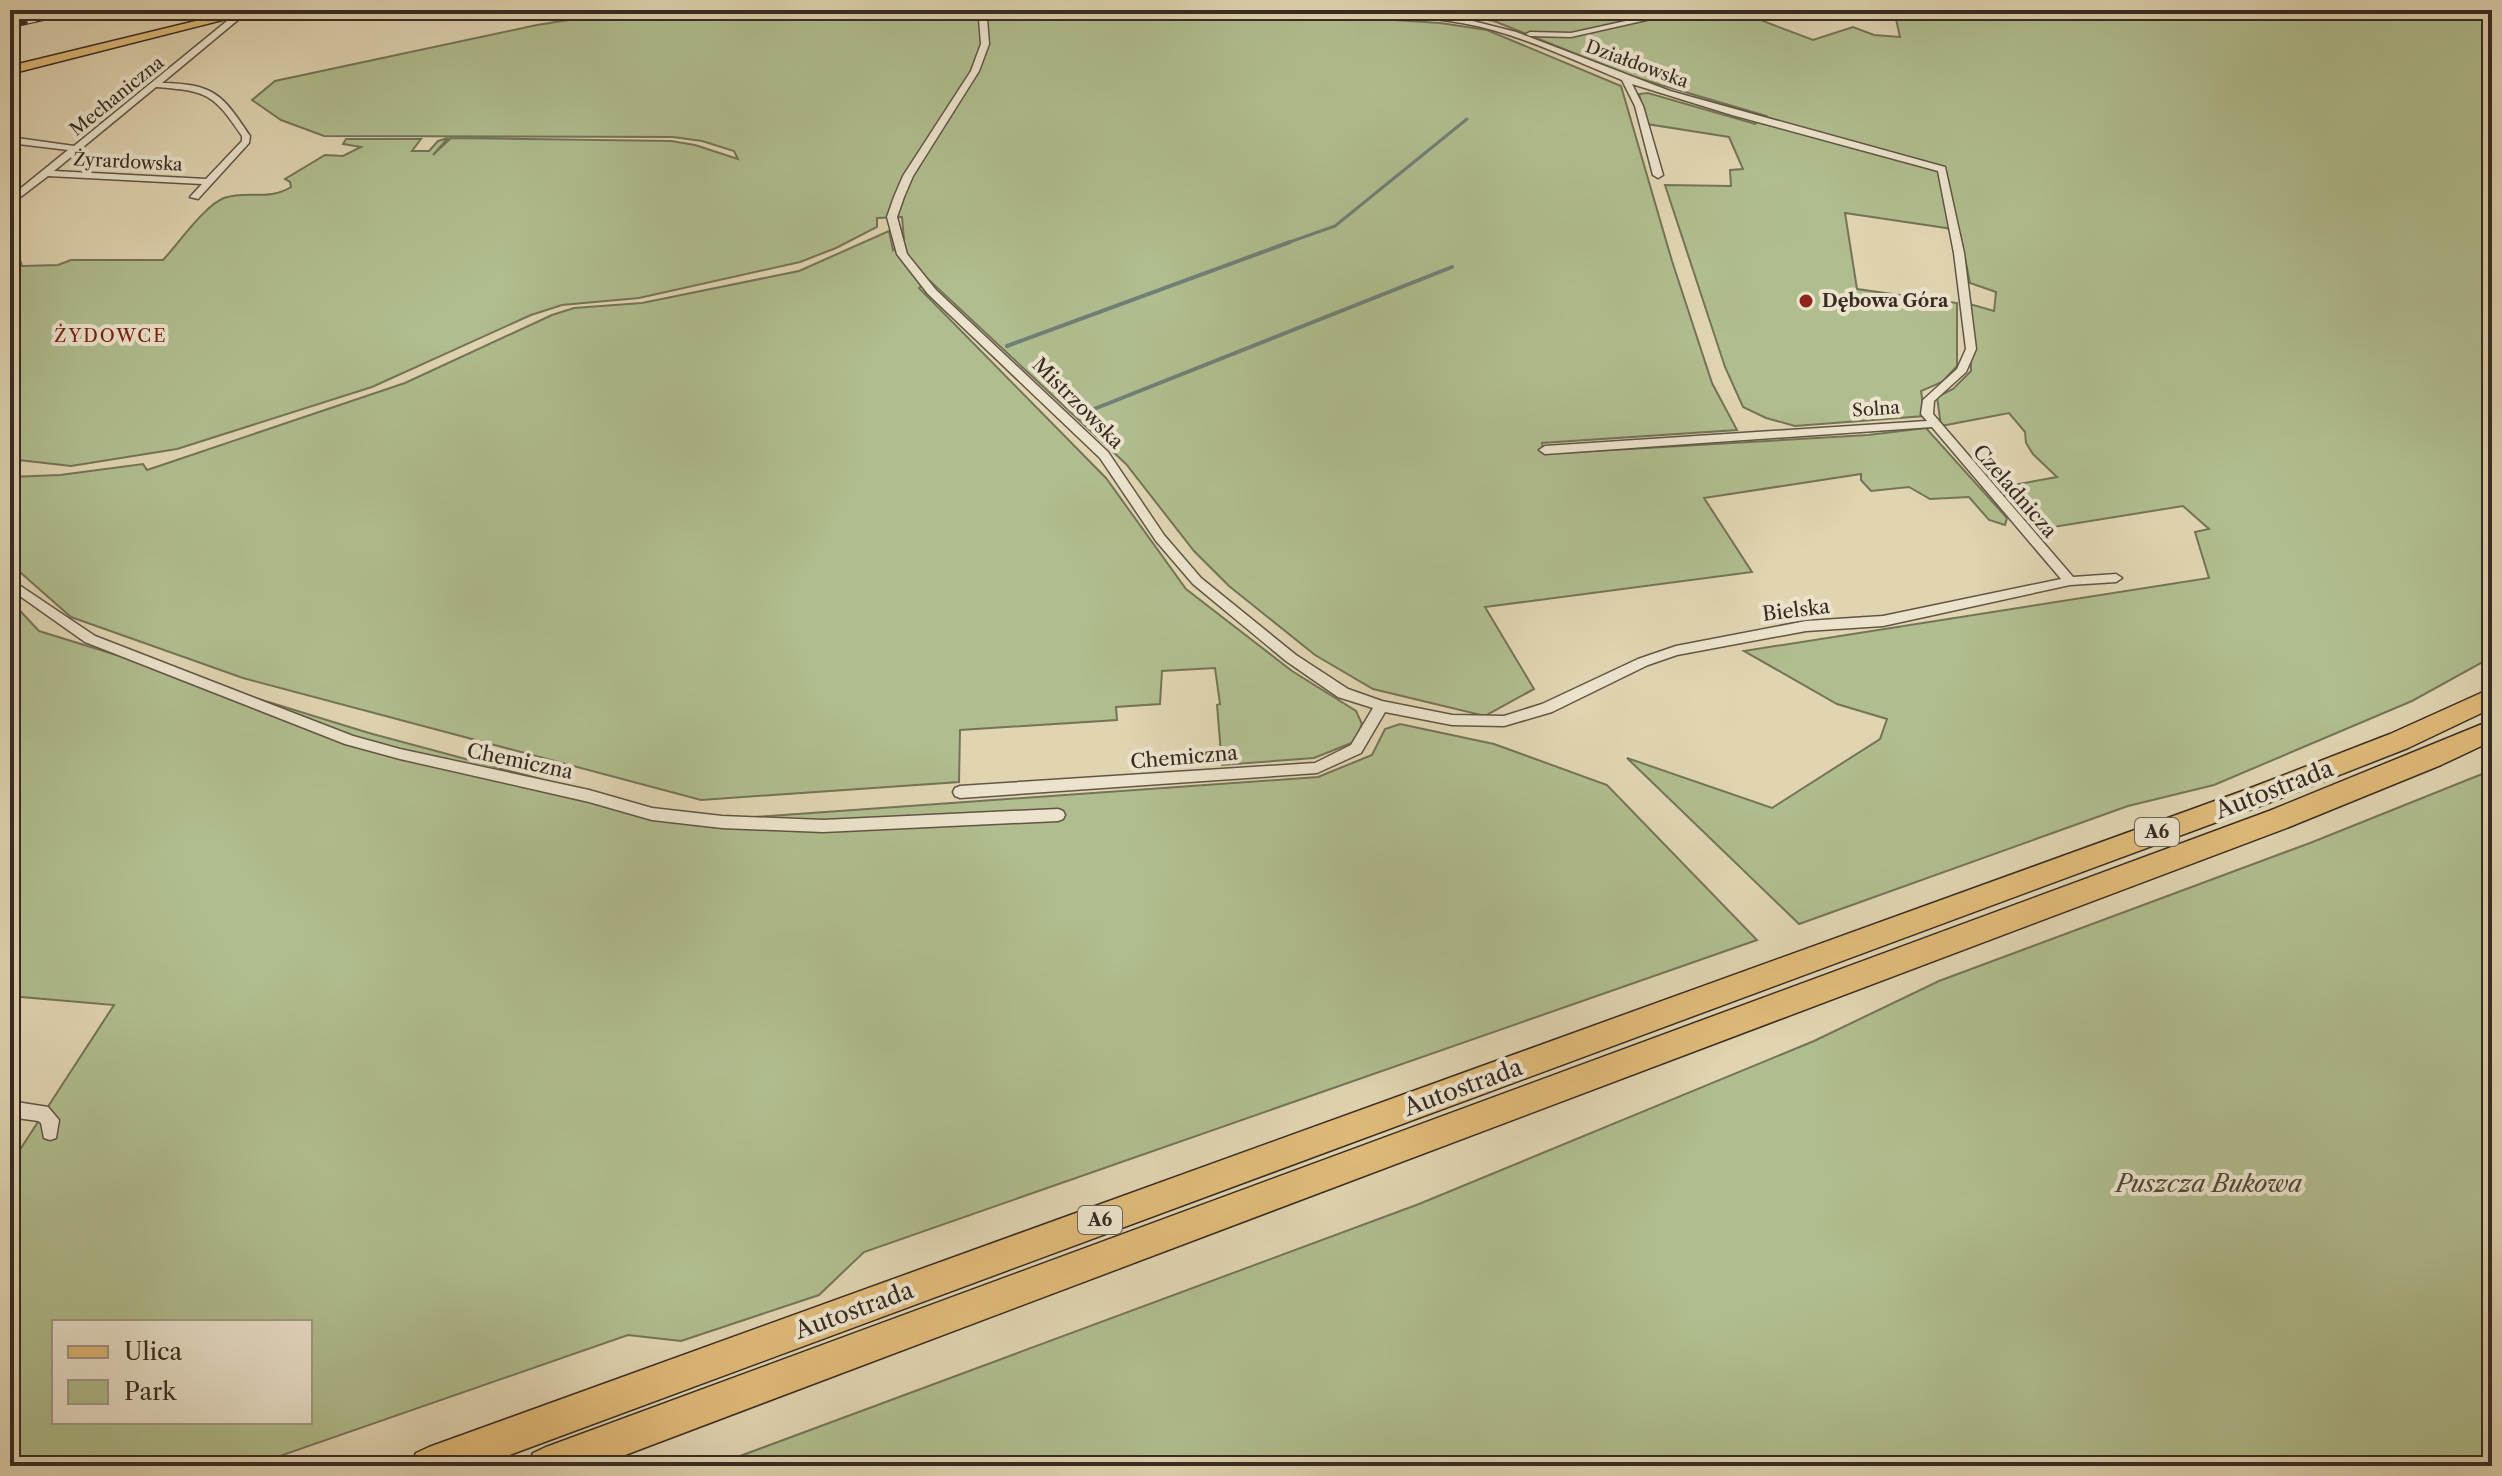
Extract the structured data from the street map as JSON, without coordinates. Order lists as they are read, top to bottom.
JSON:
{
  "streets": {
    "highway": ["Autostrada", "A6"],
    "street": [
      "Działdowska",
      "Mechaniczna",
      "Żyrardowska",
      "Mistrzowska",
      "Solna",
      "Czeladnicza",
      "Bielska",
      "Chemiczna"
    ]
  },
  "crossings": [
    ["Działdowska", "Solna"],
    ["Mechaniczna", "Żyrardowska"],
    ["Mistrzowska", "Bielska"],
    ["Mistrzowska", "Chemiczna"],
    ["Solna", "Czeladnicza"],
    ["Czeladnicza", "Bielska"]
  ],
  "districts": ["ŻYDOWCE"],
  "parks": ["Puszcza Bukowa"],
  "places": ["Dębowa Góra"],
  "legend": ["Ulica", "Park"]
}
